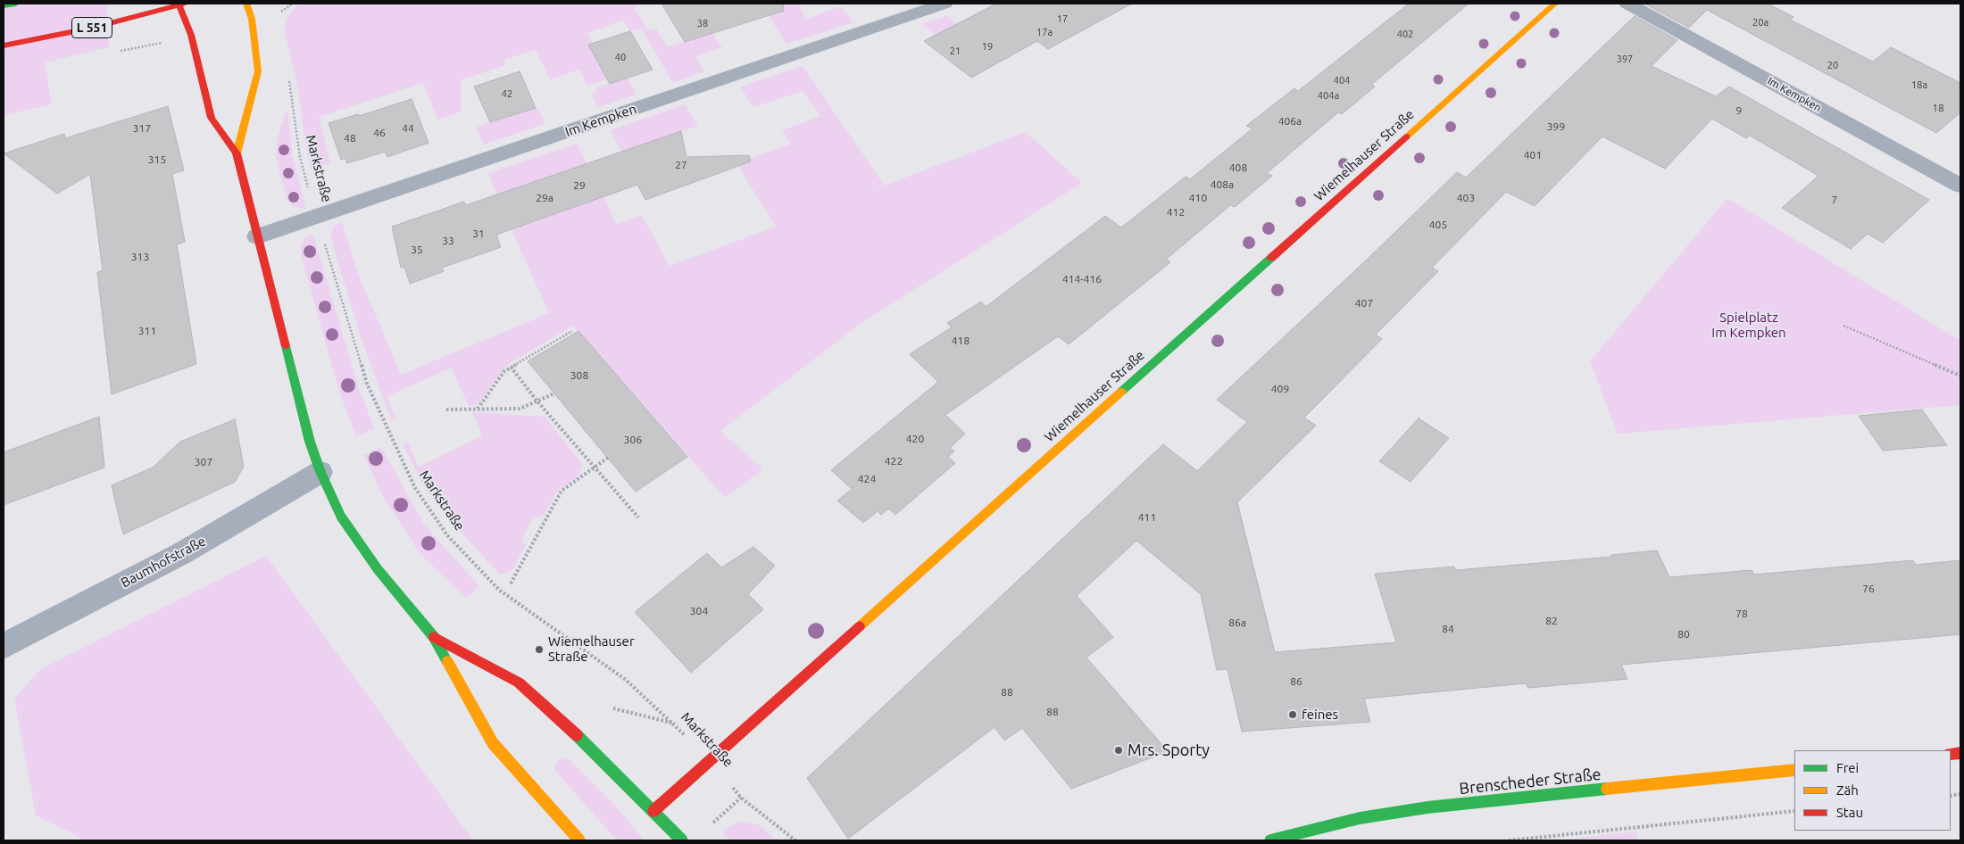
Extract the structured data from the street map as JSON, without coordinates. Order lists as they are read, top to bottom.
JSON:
{
  "streets": {
    "main road": ["L 551", "Wiemelhauser Straße", "Brenscheder Straße"],
    "street": ["Im Kempken", "Baumhofstraße"],
    "path": ["Markstraße"]
  },
  "crossings": [
    ["Im Kempken", "Markstraße"],
    ["Wiemelhauser Straße", "Markstraße"]
  ],
  "parks": ["Spielplatz Im Kempken"],
  "places": ["Wiemelhauser Straße", "feines", "Mrs. Sporty"],
  "house_numbers": [
    "17",
    "20a",
    "38",
    "17a",
    "402",
    "19",
    "21",
    "40",
    "397",
    "20",
    "404",
    "18a",
    "42",
    "404a",
    "18",
    "9",
    "406a",
    "399",
    "317",
    "44",
    "46",
    "48",
    "401",
    "315",
    "27",
    "408",
    "408a",
    "29",
    "29a",
    "410",
    "403",
    "7",
    "412",
    "405",
    "31",
    "33",
    "35",
    "313",
    "414-416",
    "407",
    "311",
    "418",
    "308",
    "409",
    "420",
    "306",
    "422",
    "307",
    "424",
    "411",
    "76",
    "304",
    "78",
    "82",
    "86a",
    "84",
    "80",
    "86",
    "88",
    "88"
  ],
  "legend": ["Frei", "Zäh", "Stau"]
}
